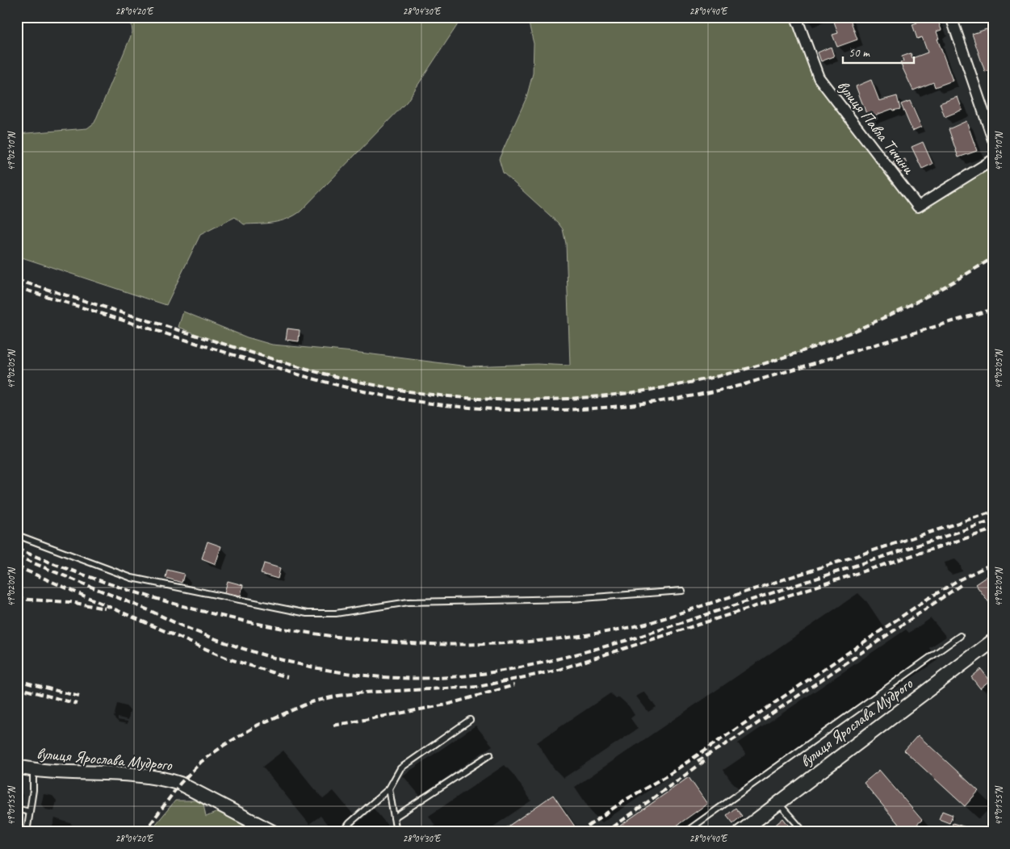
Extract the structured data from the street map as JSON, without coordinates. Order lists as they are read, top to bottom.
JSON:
{
  "streets": {
    "street": ["вулиця Павла Тичини", "вулиця Ярослава Мудрого"]
  },
  "scale_bar": "50 m",
  "coordinates": [
    "28°04'20\"E",
    "28°04'30\"E",
    "28°04'40\"E",
    "49°02'10\"N",
    "49°02'05\"N",
    "49°02'00\"N",
    "49°01'55\"N"
  ]
}
